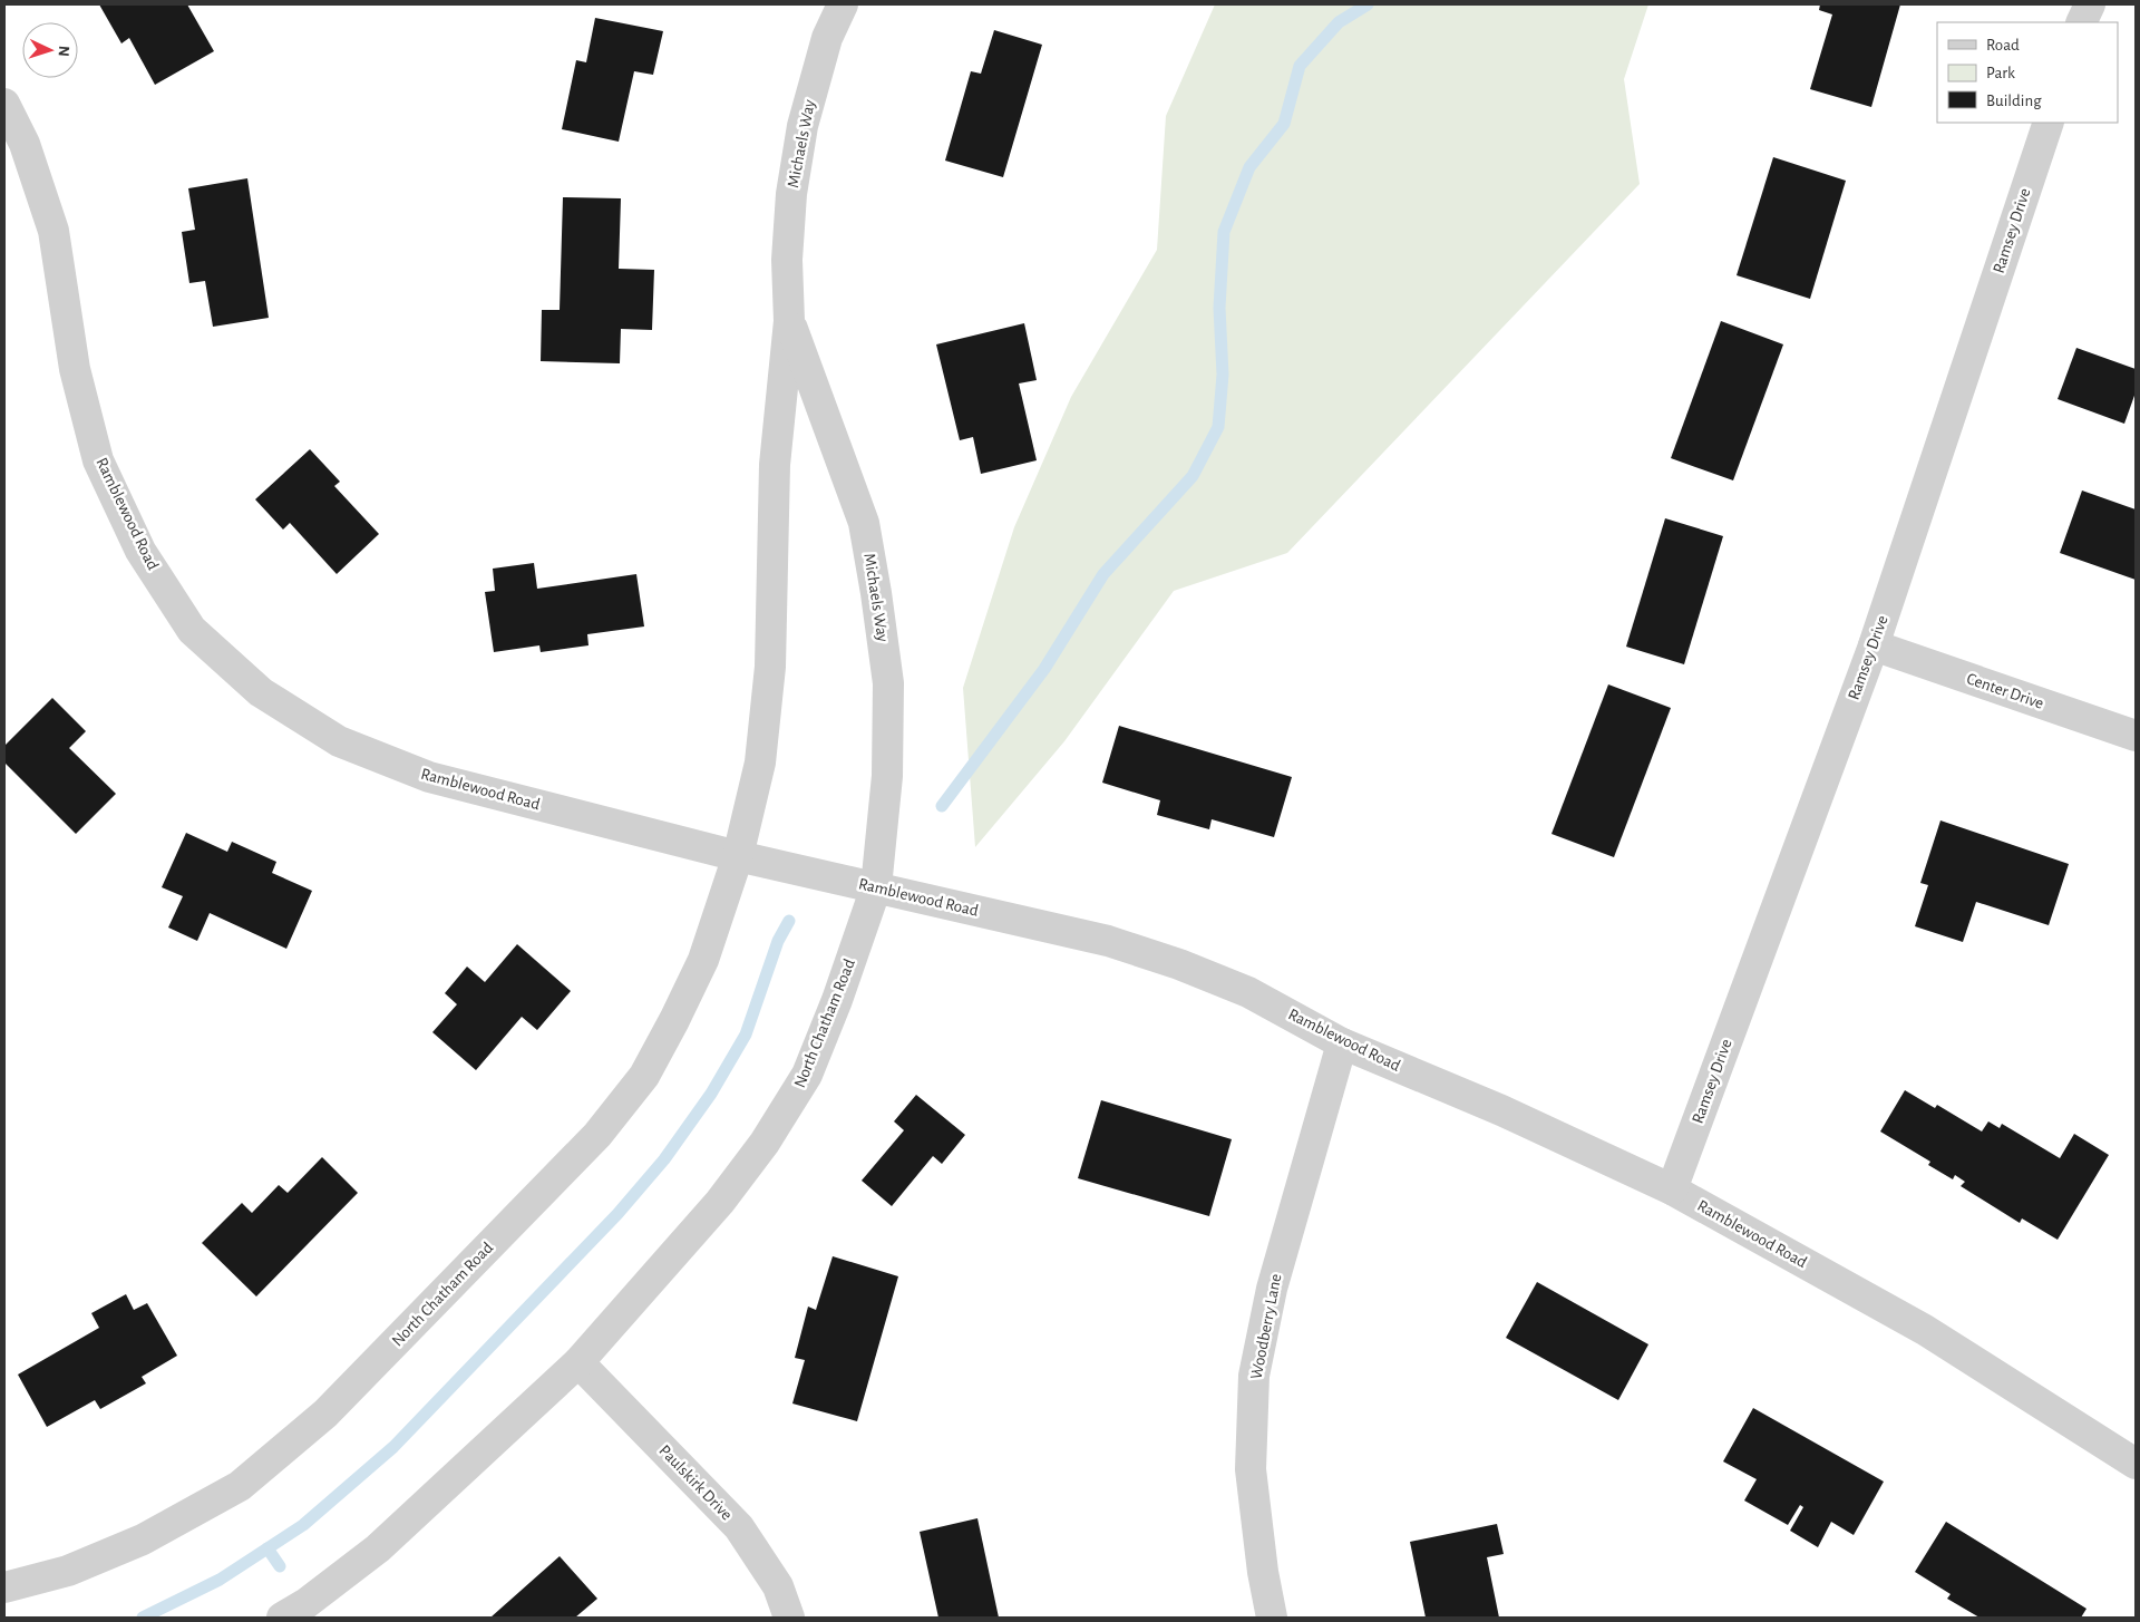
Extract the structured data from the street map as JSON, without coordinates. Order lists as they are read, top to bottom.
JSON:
{
  "streets": {
    "street": [
      "Michaels Way",
      "Ramsey Drive",
      "Ramblewood Road",
      "Center Drive",
      "North Chatham Road",
      "Woodberry Lane",
      "Paulskirk Drive"
    ]
  },
  "crossings": [
    ["Michaels Way", "Ramblewood Road"],
    ["Michaels Way", "North Chatham Road"],
    ["Ramsey Drive", "Ramblewood Road"],
    ["Ramsey Drive", "Center Drive"],
    ["Ramblewood Road", "North Chatham Road"],
    ["Ramblewood Road", "Woodberry Lane"],
    ["North Chatham Road", "Paulskirk Drive"]
  ],
  "legend": ["Road", "Park", "Building"],
  "north": "right"
}
